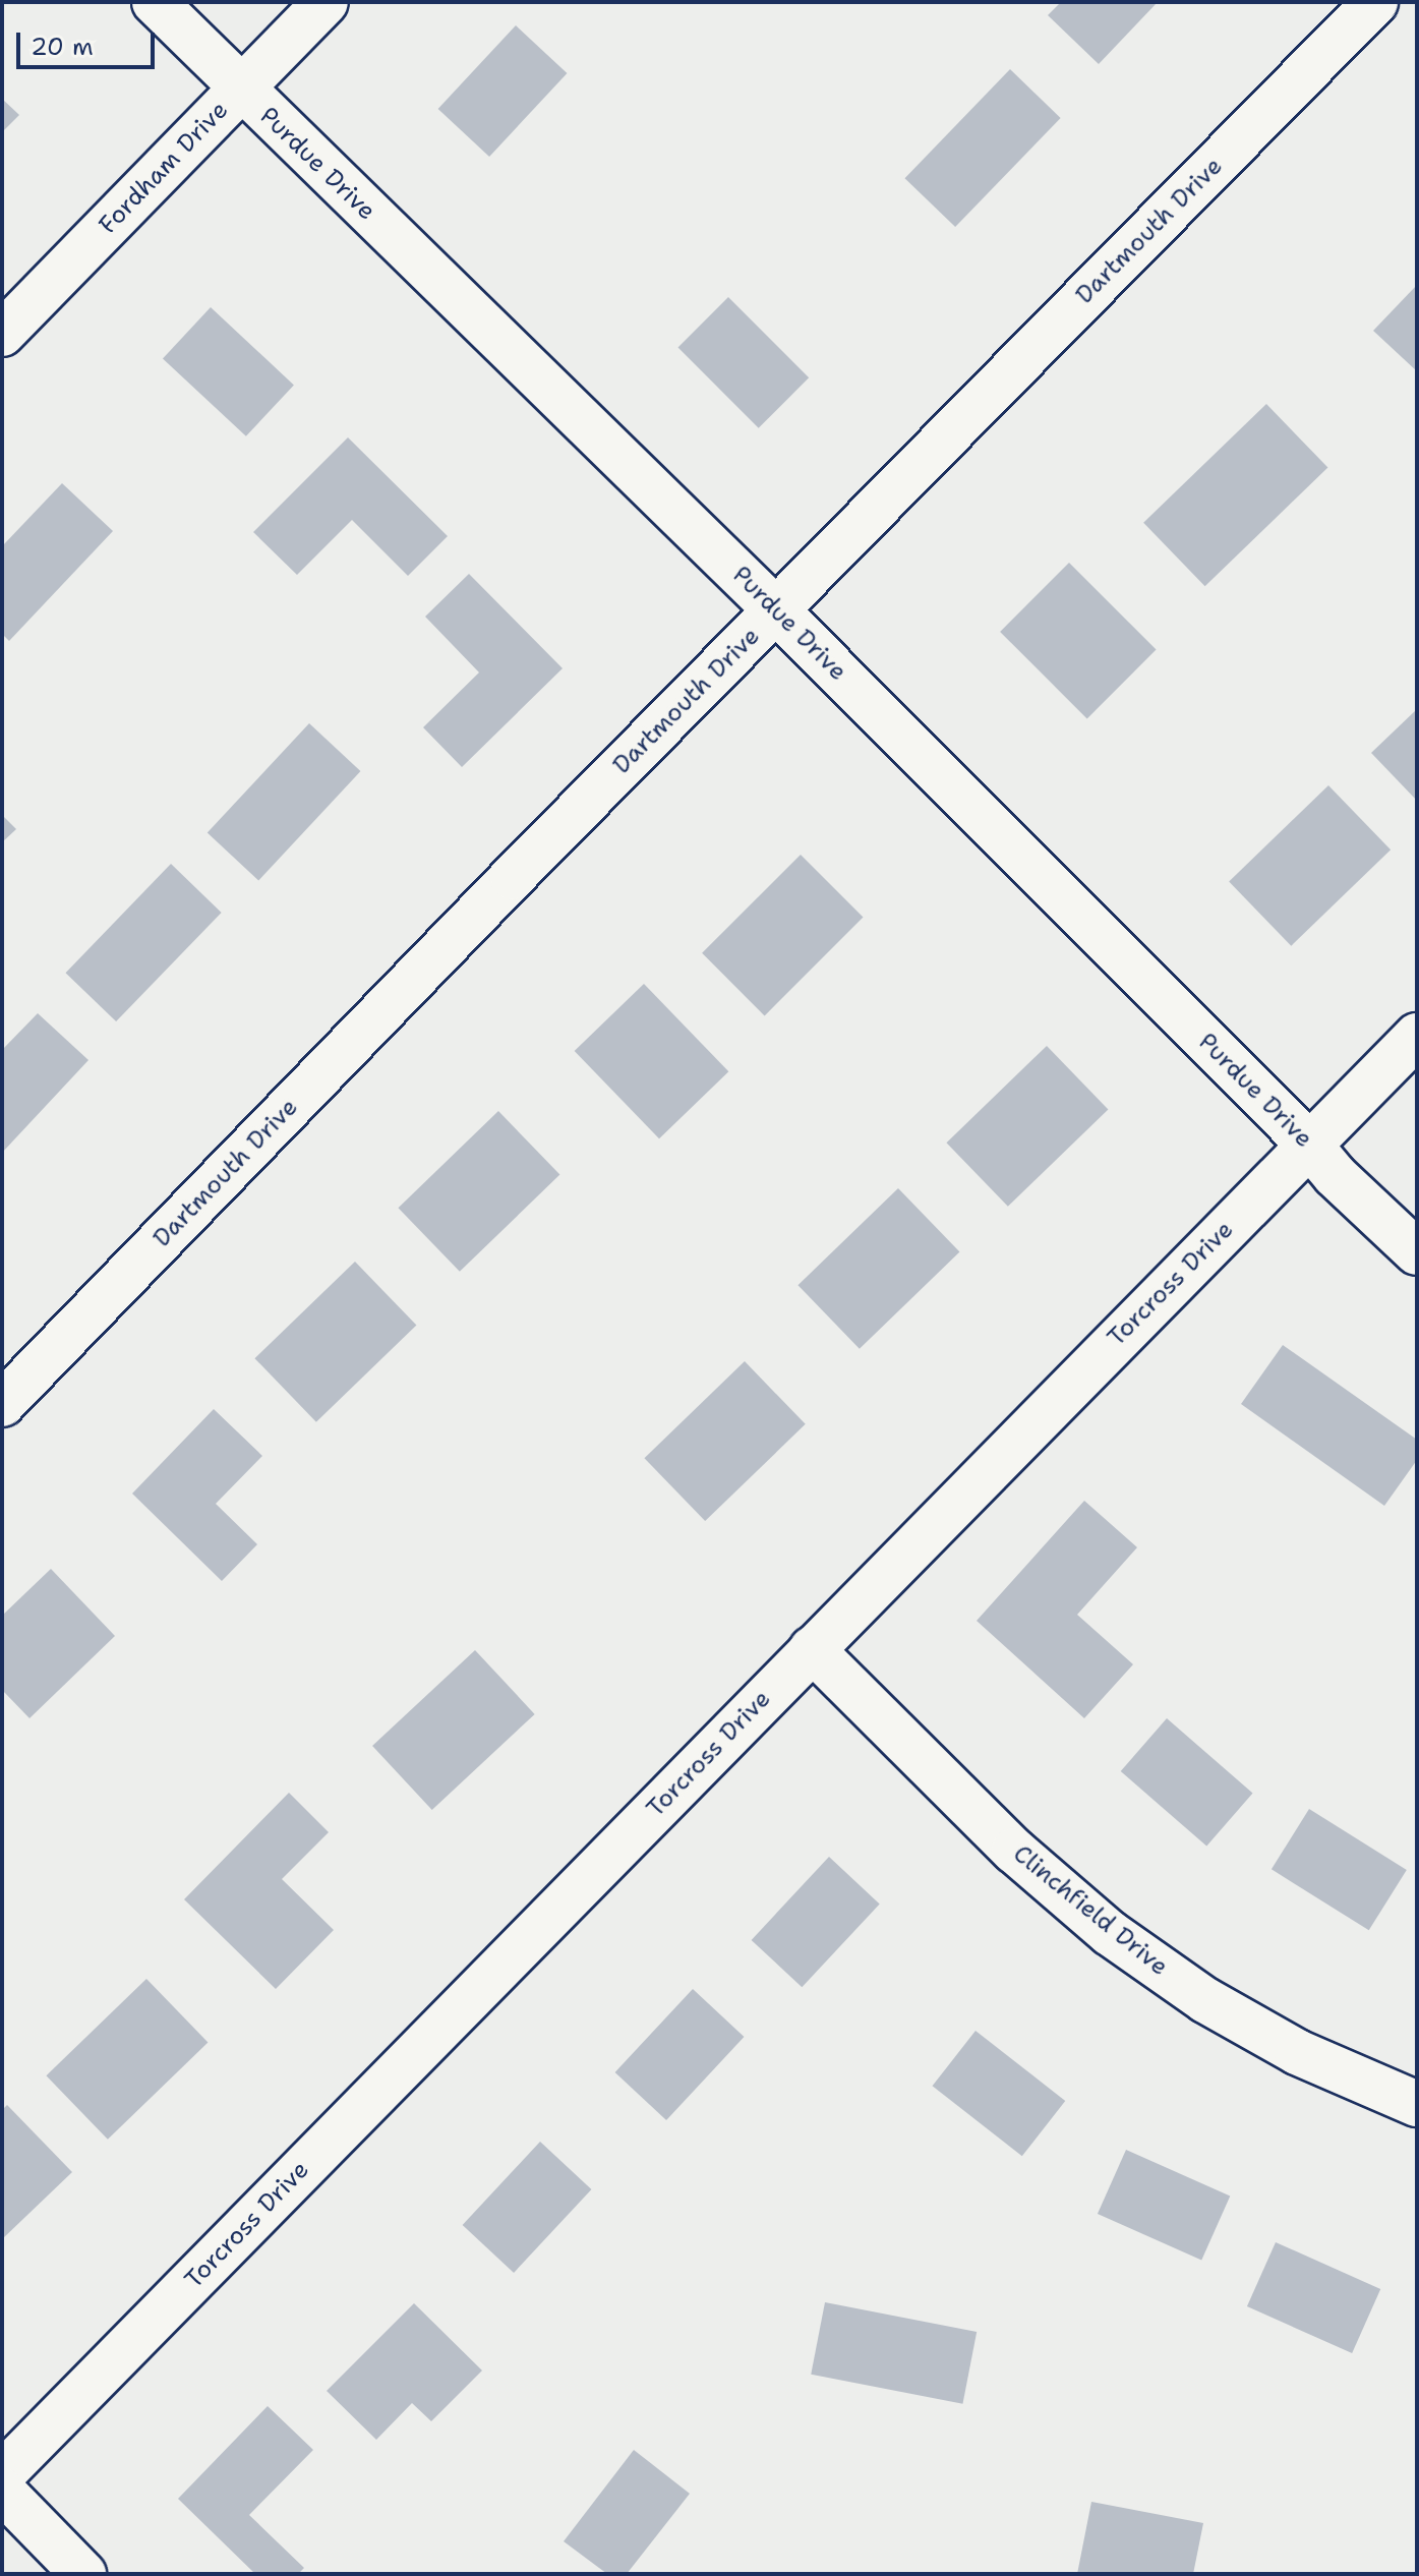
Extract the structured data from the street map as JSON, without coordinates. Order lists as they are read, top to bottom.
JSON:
{
  "streets": {
    "street": [
      "Purdue Drive",
      "Fordham Drive",
      "Dartmouth Drive",
      "Torcross Drive",
      "Clinchfield Drive"
    ]
  },
  "crossings": [
    ["Purdue Drive", "Fordham Drive"],
    ["Purdue Drive", "Dartmouth Drive"],
    ["Purdue Drive", "Torcross Drive"],
    ["Torcross Drive", "Clinchfield Drive"]
  ],
  "scale_bar": "20 m"
}
